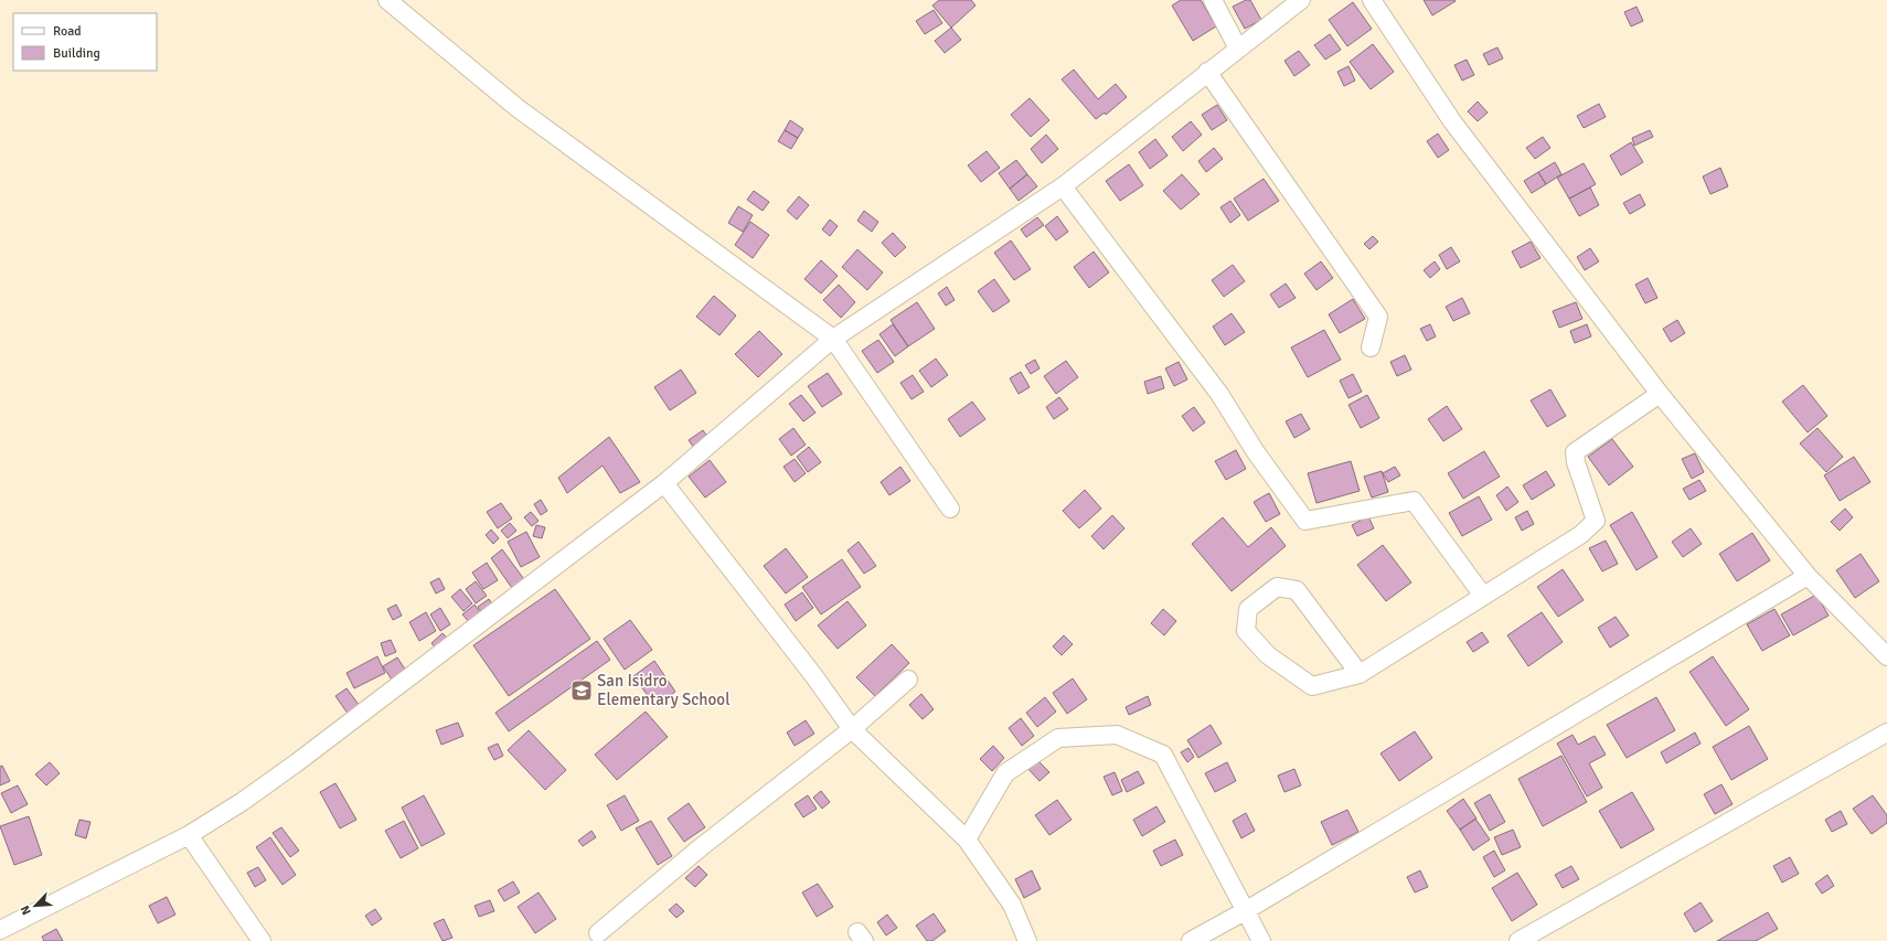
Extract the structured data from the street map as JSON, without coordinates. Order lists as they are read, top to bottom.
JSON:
{
  "places": {
    "school or university": ["San Isidro Elementary School"]
  },
  "legend": ["Road", "Building"],
  "north": "bottom left"
}
